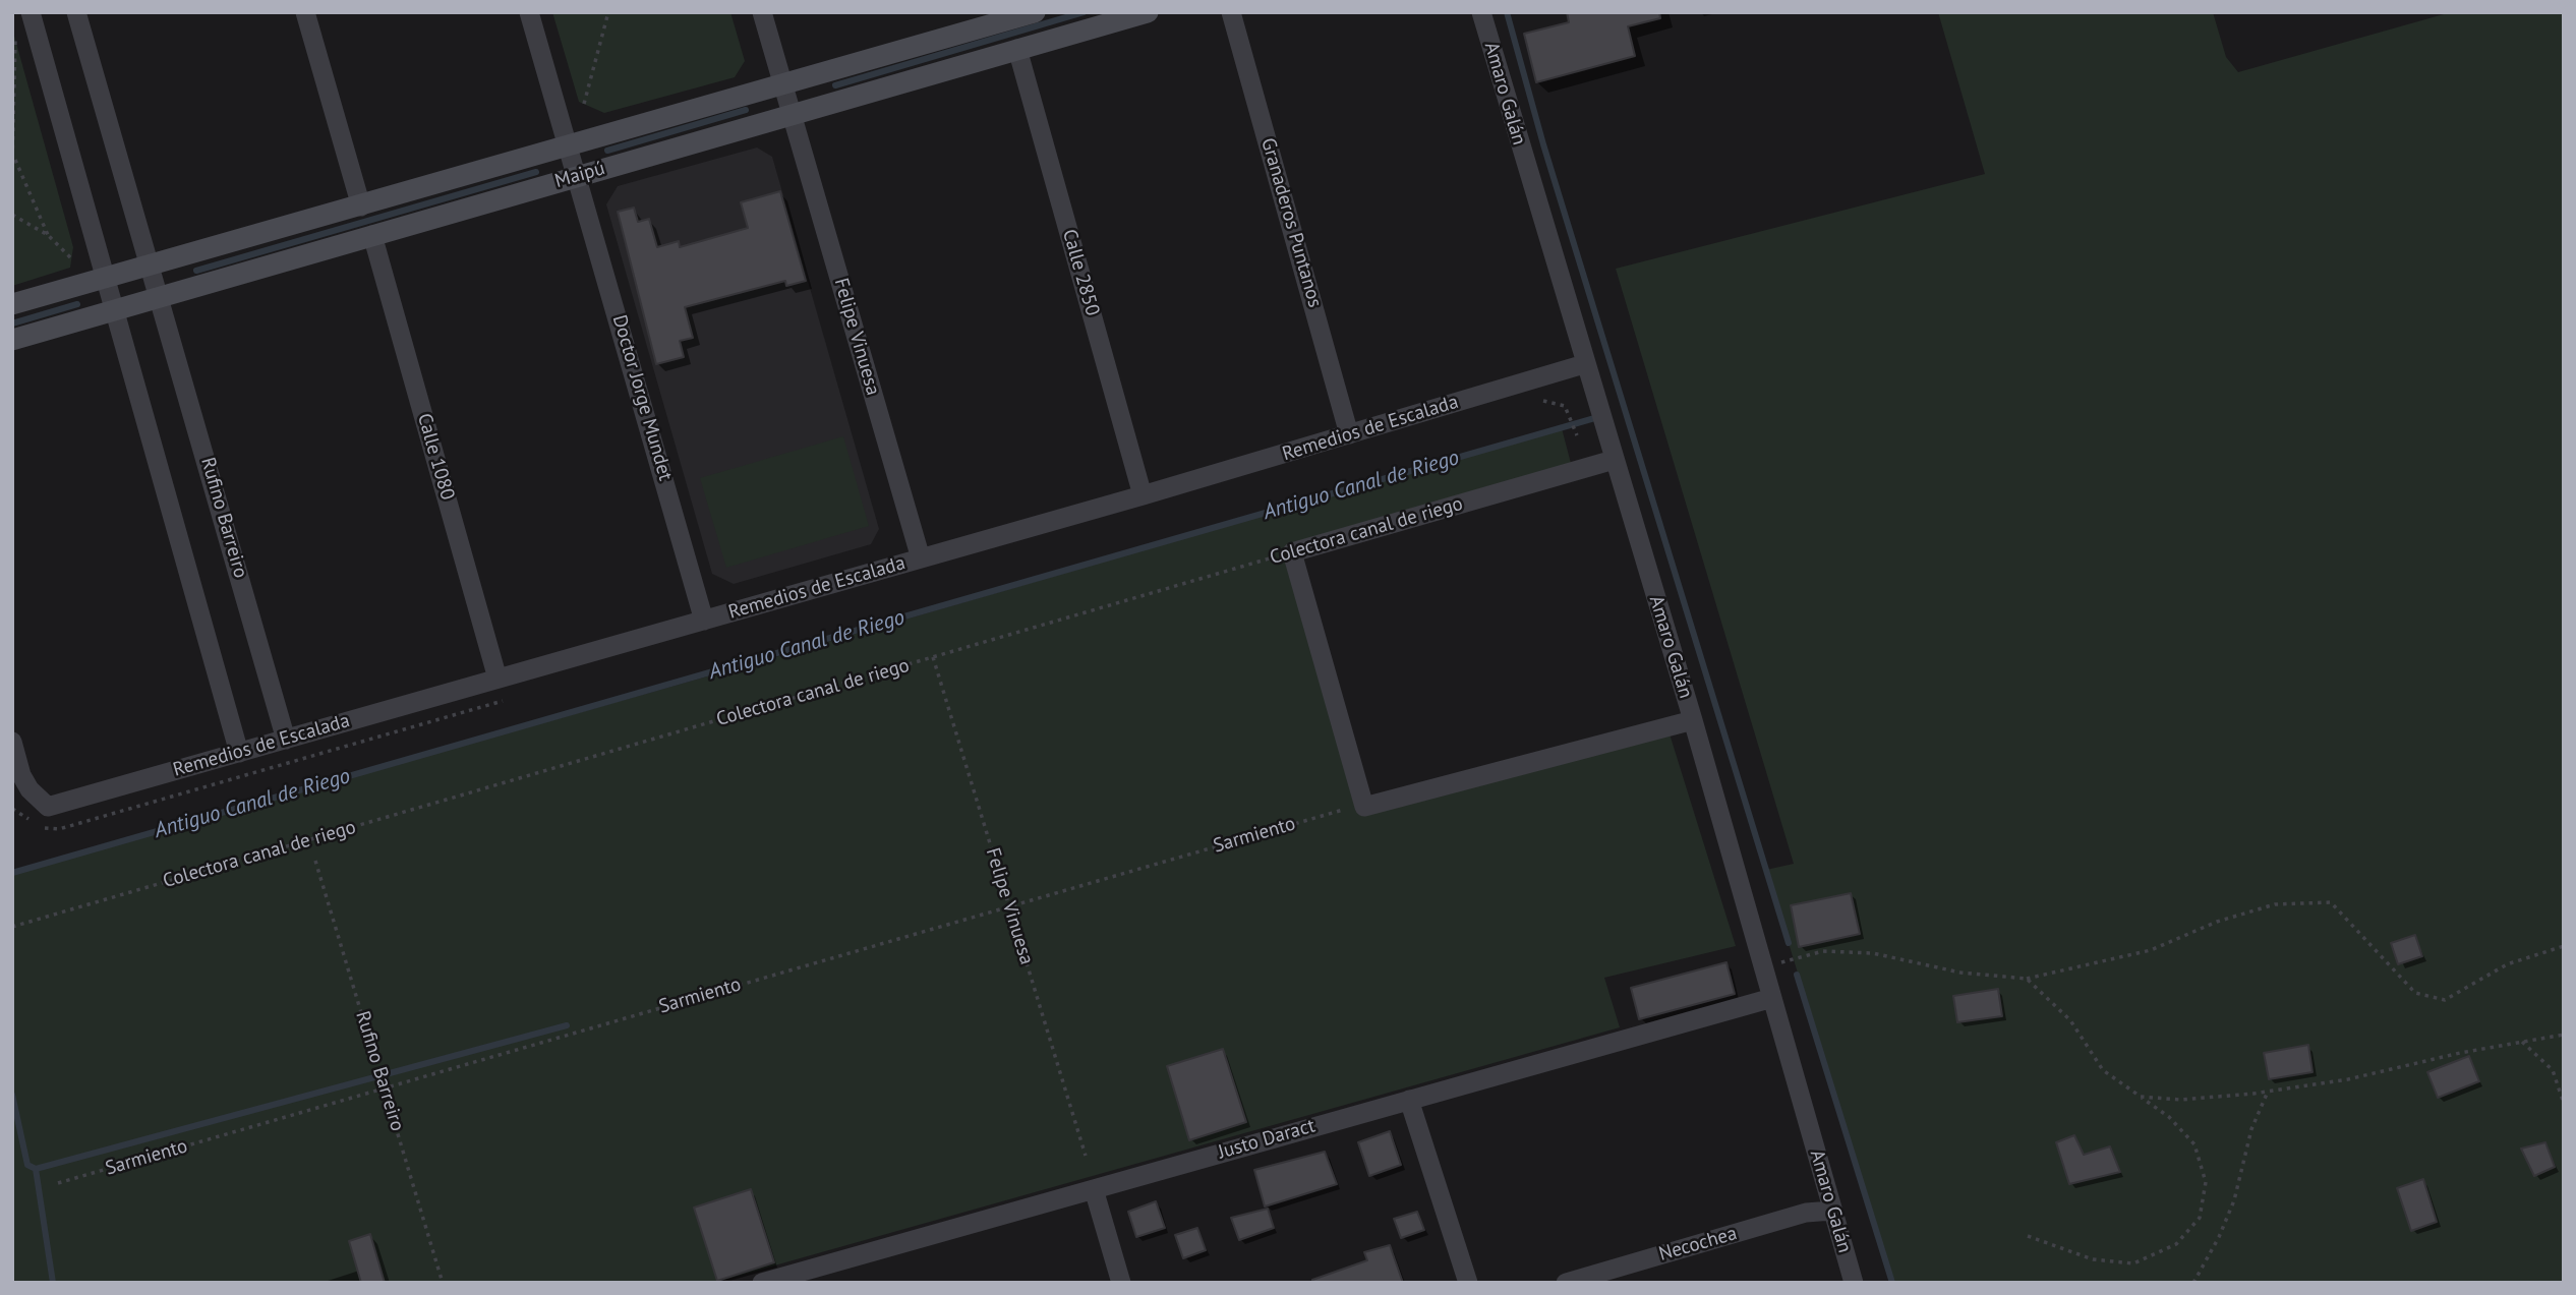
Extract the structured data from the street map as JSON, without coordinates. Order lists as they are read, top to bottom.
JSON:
{
  "streets": {
    "street": [
      "Amaro Galán",
      "Maipú",
      "Granaderos Puntanos",
      "Calle 2850",
      "Felipe Vinuesa",
      "Doctor Jorge Mundet",
      "Remedios de Escalada",
      "Calle 1080",
      "Rufino Barreiro",
      "Colectora canal de riego",
      "Justo Daract",
      "Necochea"
    ],
    "path": ["Sarmiento"]
  },
  "crossings": [
    ["Amaro Galán", "Remedios de Escalada"],
    ["Amaro Galán", "Colectora canal de riego"],
    ["Amaro Galán", "Justo Daract"],
    ["Amaro Galán", "Necochea"],
    ["Maipú", "Calle 2850"],
    ["Maipú", "Felipe Vinuesa"],
    ["Maipú", "Doctor Jorge Mundet"],
    ["Maipú", "Calle 1080"],
    ["Maipú", "Rufino Barreiro"],
    ["Granaderos Puntanos", "Remedios de Escalada"],
    ["Calle 2850", "Remedios de Escalada"],
    ["Felipe Vinuesa", "Remedios de Escalada"],
    ["Felipe Vinuesa", "Colectora canal de riego"],
    ["Felipe Vinuesa", "Sarmiento"],
    ["Doctor Jorge Mundet", "Remedios de Escalada"],
    ["Remedios de Escalada", "Calle 1080"],
    ["Remedios de Escalada", "Rufino Barreiro"]
  ],
  "water": ["Antiguo Canal de Riego"]
}
